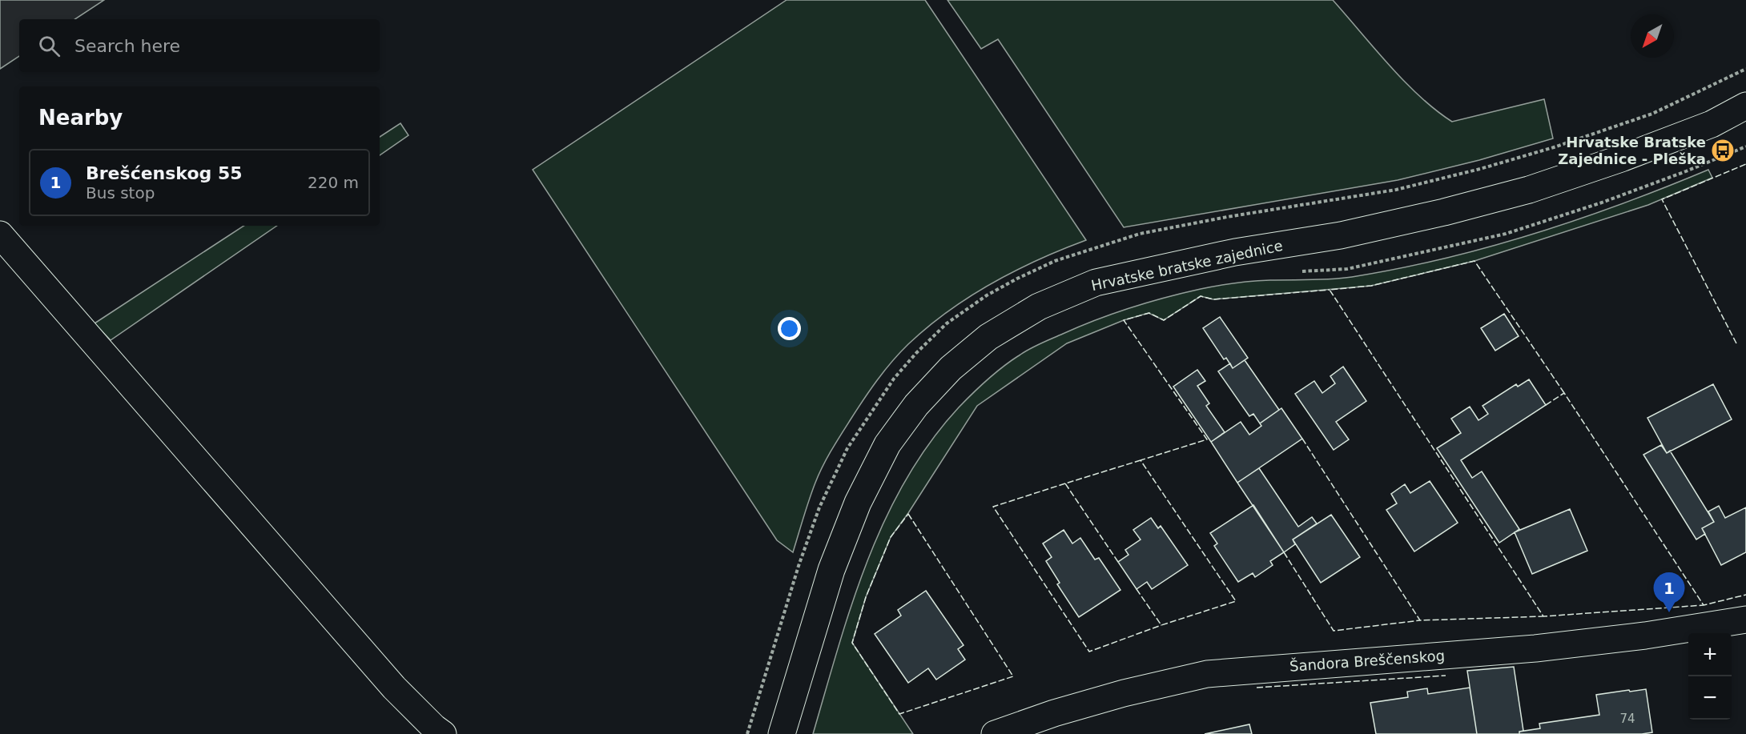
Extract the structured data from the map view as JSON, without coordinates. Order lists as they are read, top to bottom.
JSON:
{
  "streets": {
    "street": ["Hrvatske bratske zajednice", "Šandora Breščenskog"]
  },
  "places": {
    "bus stop": ["Hrvatske Bratske Zajednice - Pleška"]
  },
  "house_numbers": ["74"],
  "north": "bottom left",
  "page": {
    "search": "Search here",
    "heading": "Nearby",
    "list": [
      {
        "mark": "1",
        "name": "Brešćenskog 55",
        "note": "Bus stop",
        "value": "220 m"
      }
    ],
    "pins": "1",
    "map_buttons": ["+", "−"]
  }
}
